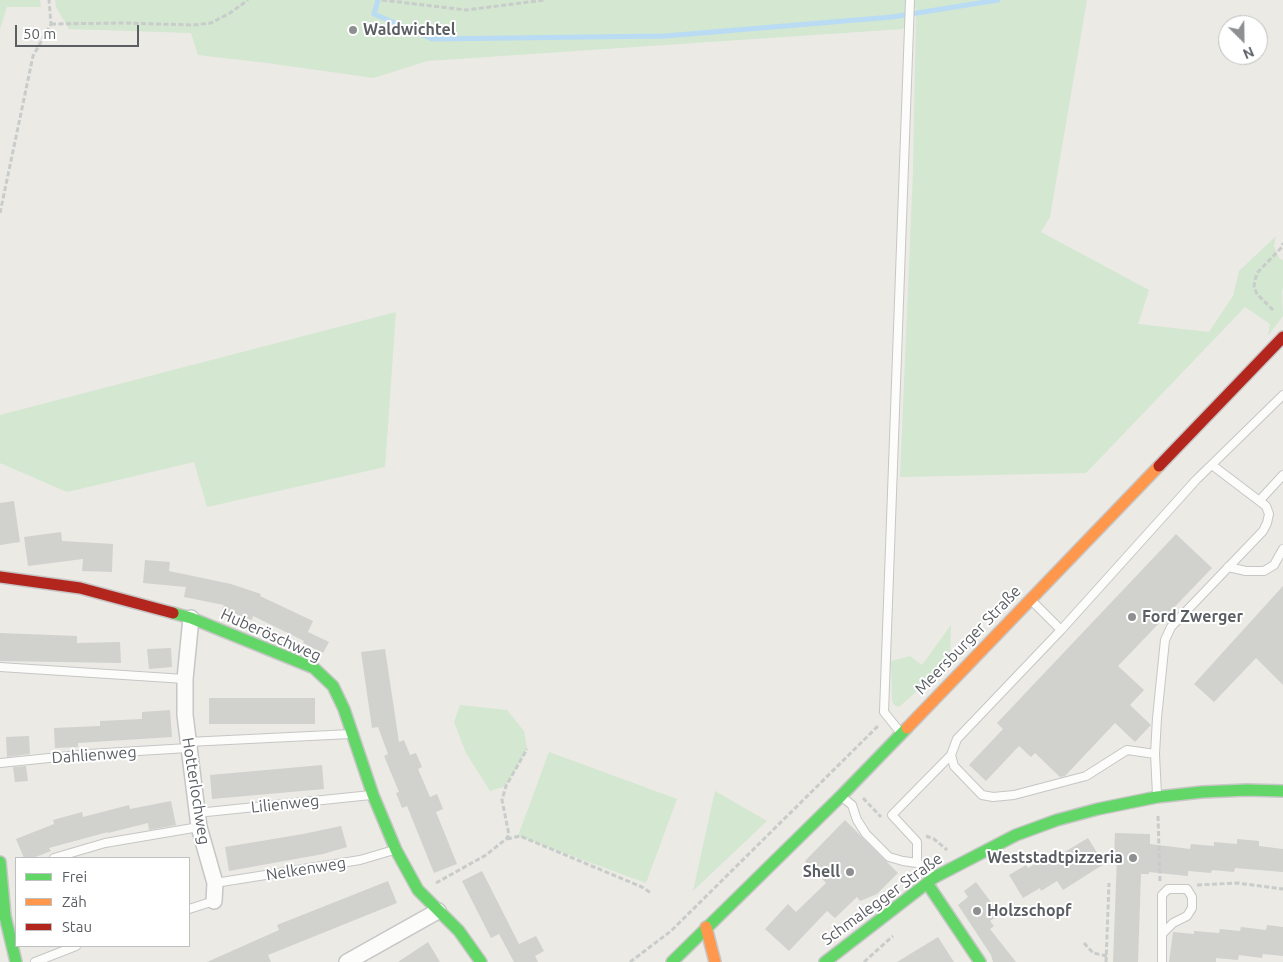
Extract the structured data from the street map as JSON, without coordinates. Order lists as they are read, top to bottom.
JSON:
{
  "streets": {
    "street": [
      "Huberöschweg",
      "Meersburger Straße",
      "Hotterlochweg",
      "Schmalegger Straße"
    ],
    "lane": ["Dahlienweg", "Lilienweg", "Nelkenweg"]
  },
  "crossings": [
    ["Huberöschweg", "Dahlienweg"],
    ["Huberöschweg", "Hotterlochweg"],
    ["Huberöschweg", "Lilienweg"],
    ["Huberöschweg", "Nelkenweg"],
    ["Dahlienweg", "Hotterlochweg"],
    ["Hotterlochweg", "Lilienweg"],
    ["Hotterlochweg", "Nelkenweg"]
  ],
  "places": [
    "Waldwichtel",
    "Ford Zwerger",
    "Weststadtpizzeria",
    "Shell",
    "Holzschopf"
  ],
  "legend": ["Frei", "Zäh", "Stau"],
  "scale_bar": "50 m",
  "north": "bottom right"
}
